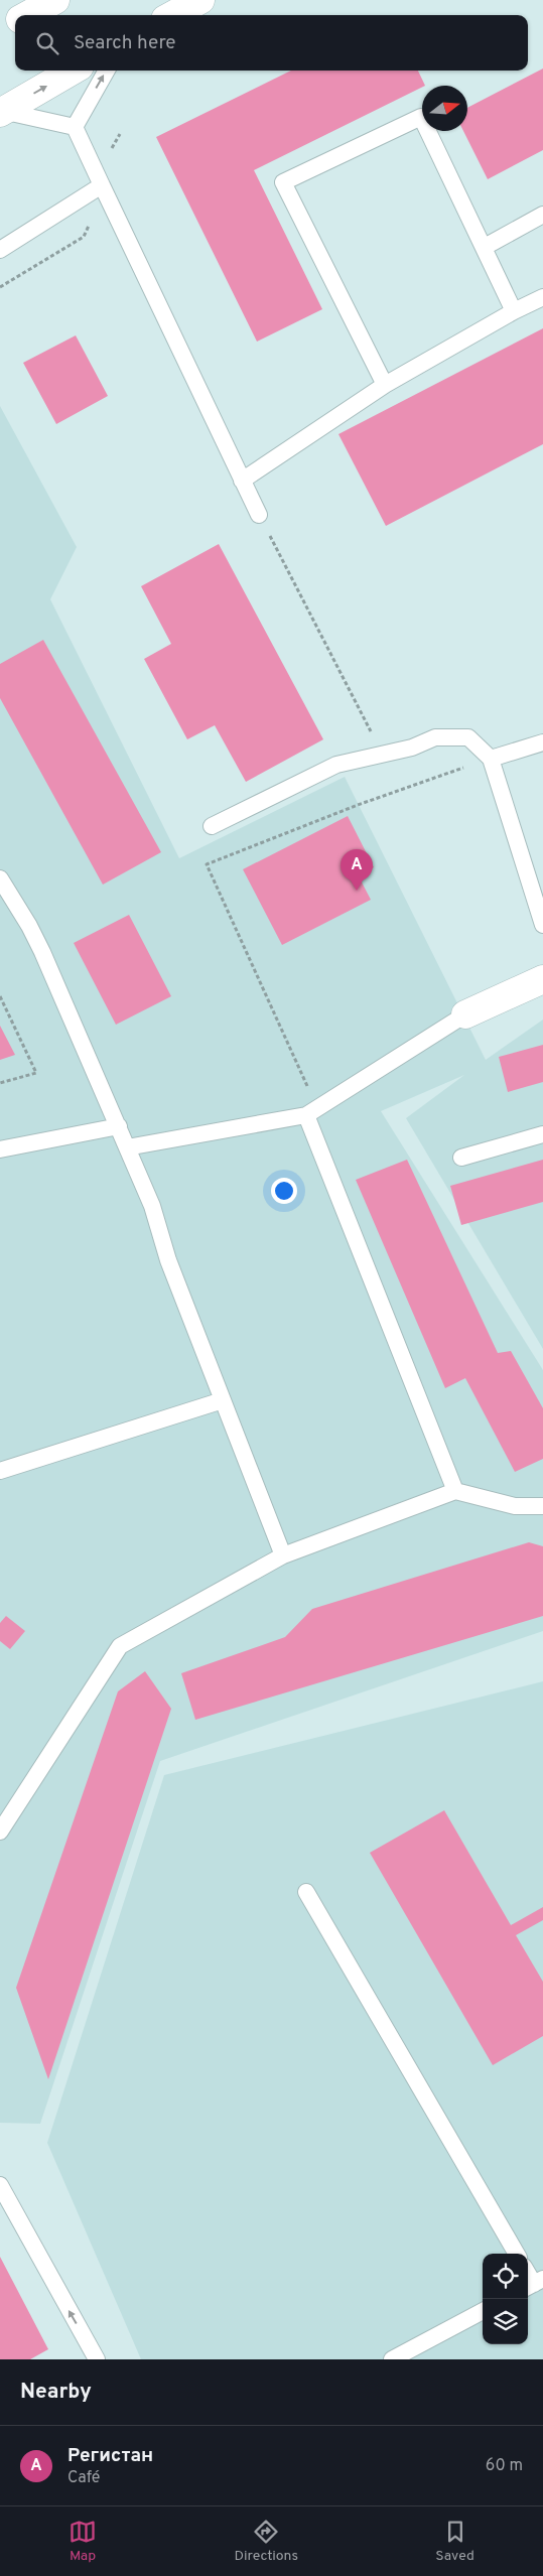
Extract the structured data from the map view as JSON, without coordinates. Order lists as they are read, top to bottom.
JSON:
{
  "north": "right",
  "page": {
    "search": "Search here",
    "pins": "A",
    "heading": "Nearby",
    "list": [
      {
        "mark": "A",
        "name": "Регистан",
        "note": "Café",
        "value": "60 m"
      }
    ],
    "nav": ["Map", "Directions", "Saved"]
  }
}
